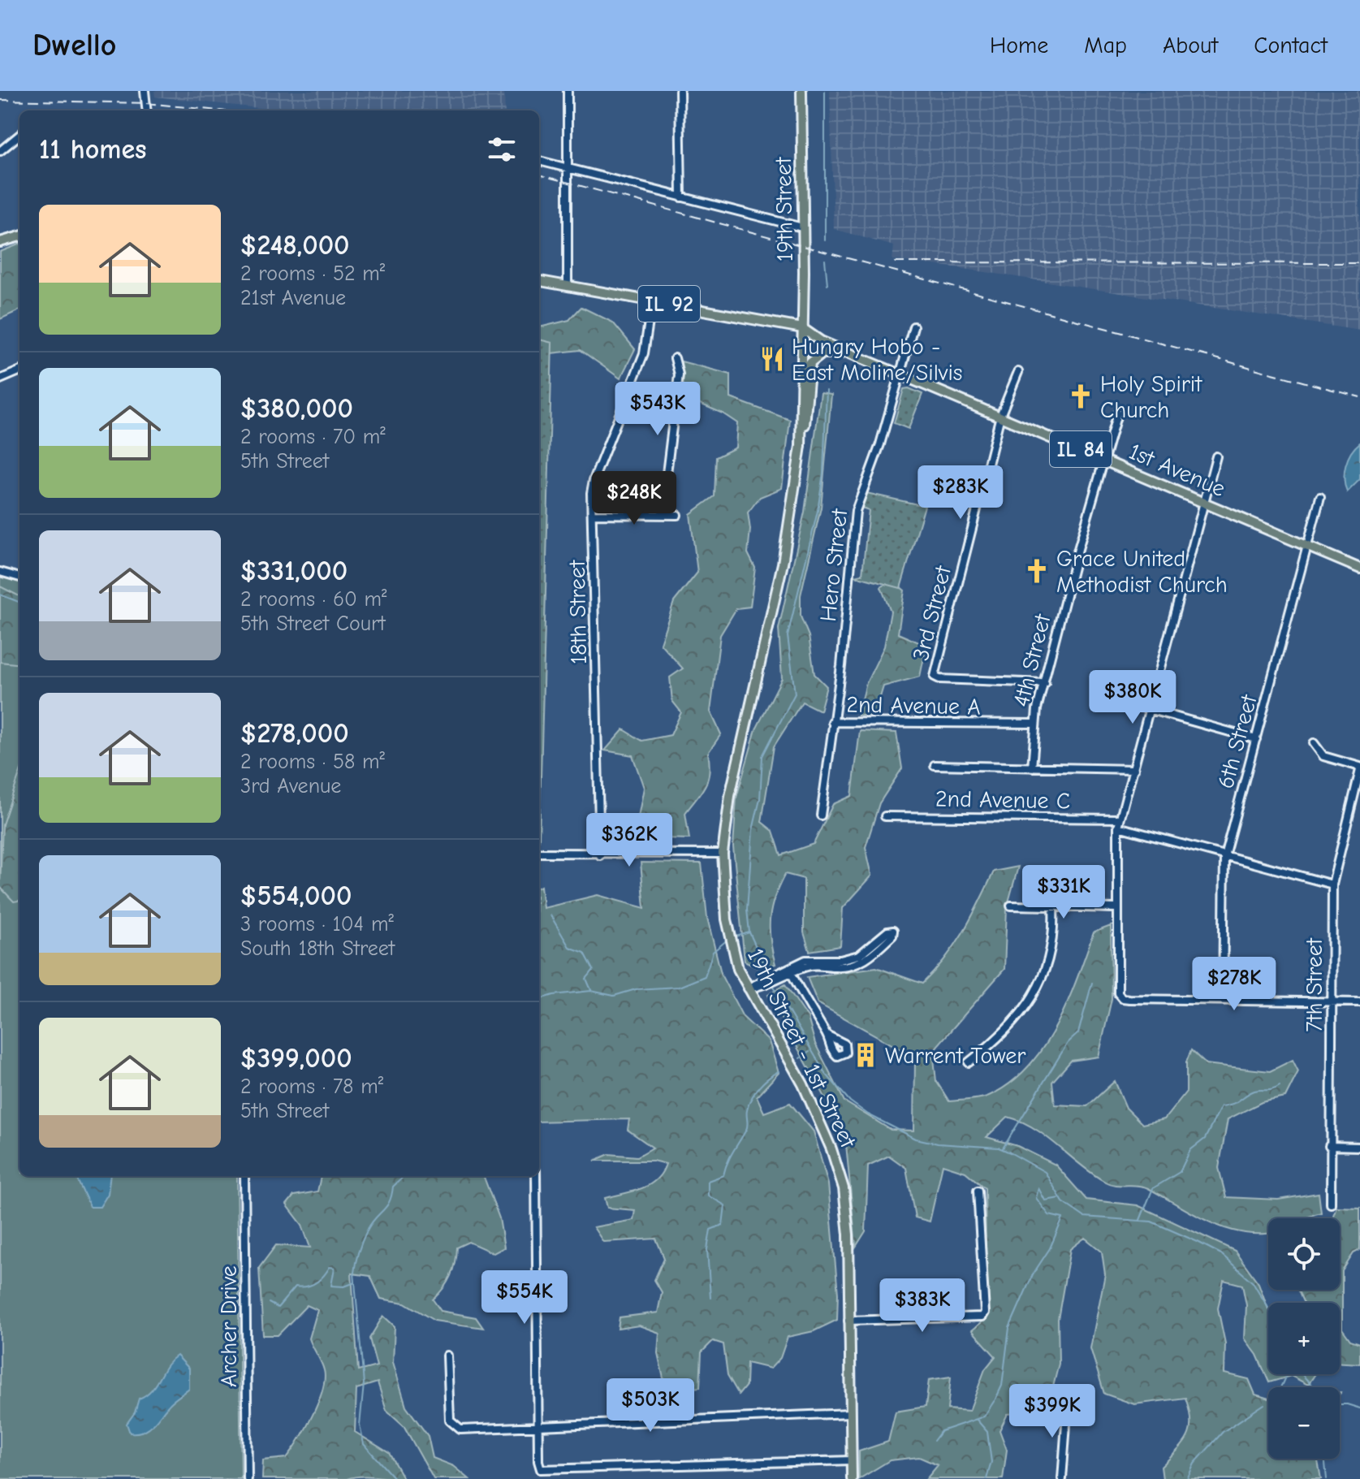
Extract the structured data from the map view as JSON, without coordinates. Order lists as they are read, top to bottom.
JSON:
{
  "streets": {
    "main road": [
      "19th Street",
      "IL 92",
      "IL 84",
      "1st Avenue",
      "19th Street - 1st Street"
    ],
    "street": [
      "Hero Street",
      "18th Street",
      "3rd Street",
      "4th Street",
      "2nd Avenue A",
      "6th Street",
      "2nd Avenue C",
      "7th Street",
      "Archer Drive"
    ]
  },
  "crossings": [
    ["19th Street", "IL 92"],
    ["19th Street", "1st Avenue"],
    ["19th Street", "19th Street - 1st Street"],
    ["IL 92", "1st Avenue"],
    ["IL 92", "18th Street"],
    ["IL 92", "19th Street - 1st Street"],
    ["1st Avenue", "Hero Street"],
    ["1st Avenue", "3rd Street"],
    ["1st Avenue", "4th Street"],
    ["1st Avenue", "6th Street"],
    ["1st Avenue", "19th Street - 1st Street"],
    ["Hero Street", "2nd Avenue A"],
    ["3rd Street", "4th Street"],
    ["4th Street", "2nd Avenue A"],
    ["6th Street", "2nd Avenue C"],
    ["2nd Avenue C", "7th Street"]
  ],
  "places": {
    "restaurant": ["Hungry Hobo - East Moline/Silvis"],
    "church": ["Holy Spirit Church", "Grace United Methodist Church"],
    "building": ["Warrent Tower"]
  },
  "page": {
    "header": "Dwello",
    "nav": [
      "Home",
      "Map",
      "About",
      "Contact"
    ],
    "heading": "11 homes",
    "list": [
      {
        "name": "$248,000",
        "note": "2 rooms · 52 m² · 21st Avenue"
      },
      {
        "name": "$380,000",
        "note": "2 rooms · 70 m² · 5th Street"
      },
      {
        "name": "$331,000",
        "note": "2 rooms · 60 m² · 5th Street Court"
      },
      {
        "name": "$278,000",
        "note": "2 rooms · 58 m² · 3rd Avenue"
      },
      {
        "name": "$554,000",
        "note": "3 rooms · 104 m² · South 18th Street"
      },
      {
        "name": "$399,000",
        "note": "2 rooms · 78 m² · 5th Street"
      }
    ],
    "price": [
      "$543K",
      "$283K",
      "$248K",
      "$380K",
      "$362K",
      "$331K",
      "$278K",
      "$554K",
      "$383K",
      "$503K",
      "$399K"
    ],
    "map_buttons": ["+", "−"]
  }
}
